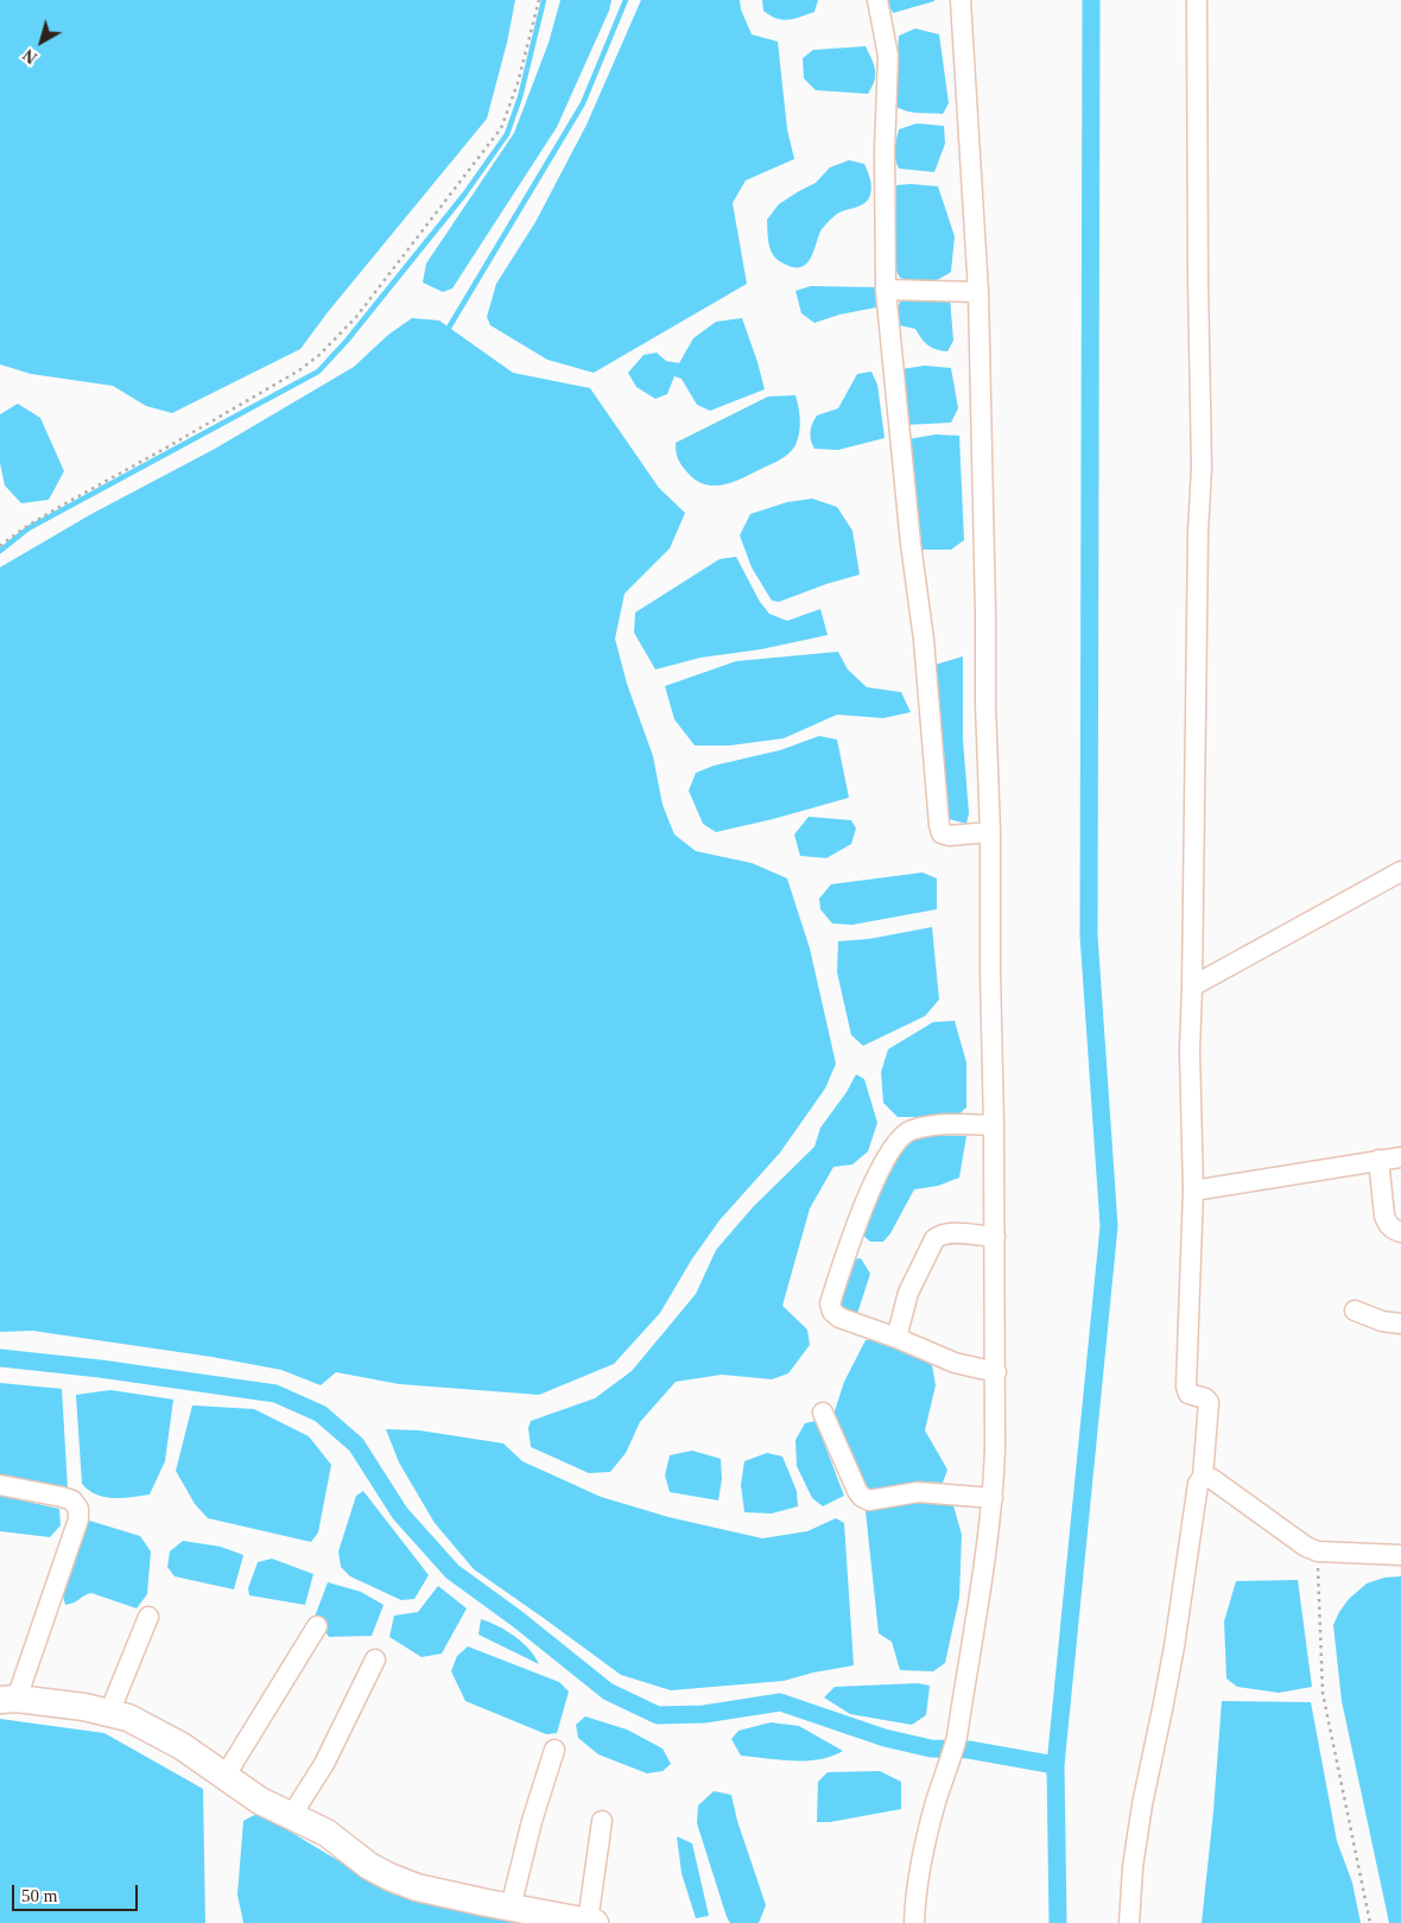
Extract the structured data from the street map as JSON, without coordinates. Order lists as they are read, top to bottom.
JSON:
{
  "scale_bar": "50 m",
  "north": "bottom left"
}
